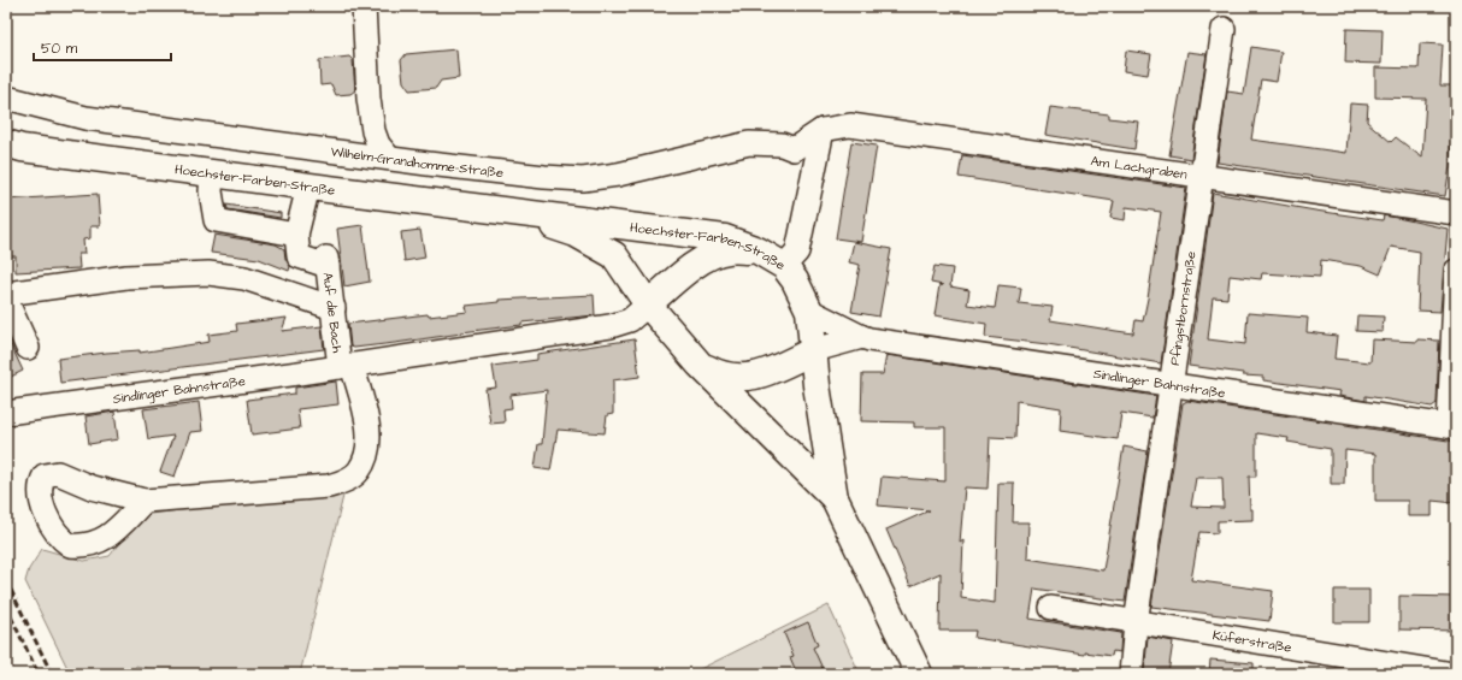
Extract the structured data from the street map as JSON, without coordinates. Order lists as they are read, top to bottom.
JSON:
{
  "streets": {
    "main road": ["Hoechster-Farben-Straße"],
    "street": [
      "Wilhelm-Grandhomme-Straße",
      "Am Lachgraben",
      "Pfingstbornstraße",
      "Auf die Bach",
      "Sindlinger Bahnstraße",
      "Küferstraße"
    ]
  },
  "crossings": [
    ["Am Lachgraben", "Pfingstbornstraße"],
    ["Hoechster-Farben-Straße", "Sindlinger Bahnstraße"],
    ["Pfingstbornstraße", "Sindlinger Bahnstraße"],
    ["Pfingstbornstraße", "Küferstraße"],
    ["Auf die Bach", "Sindlinger Bahnstraße"]
  ],
  "scale_bar": "50 m"
}
